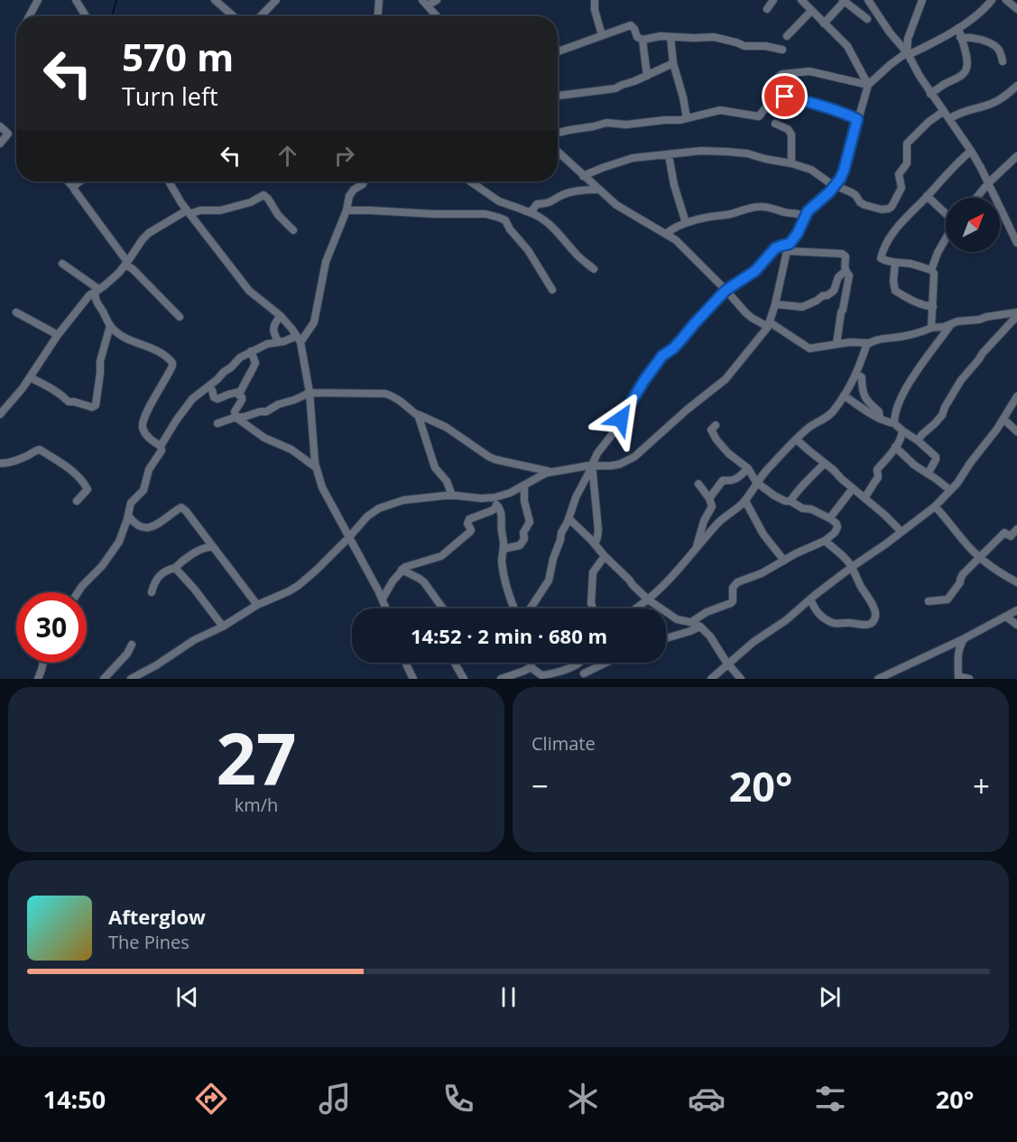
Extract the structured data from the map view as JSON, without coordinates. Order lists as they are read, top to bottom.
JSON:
{
  "north": "top right",
  "page": {
    "turn": ["570 m", "Turn left"],
    "limit": "30",
    "trip": "14:52 · 2 min · 680 m",
    "tile": [
      ["27", "km/h"],
      "Climate"
    ],
    "heat": ["−", "20°", "+"],
    "song": ["Afterglow", "The Pines"],
    "tabs": ["14:50", "20°"]
  }
}
